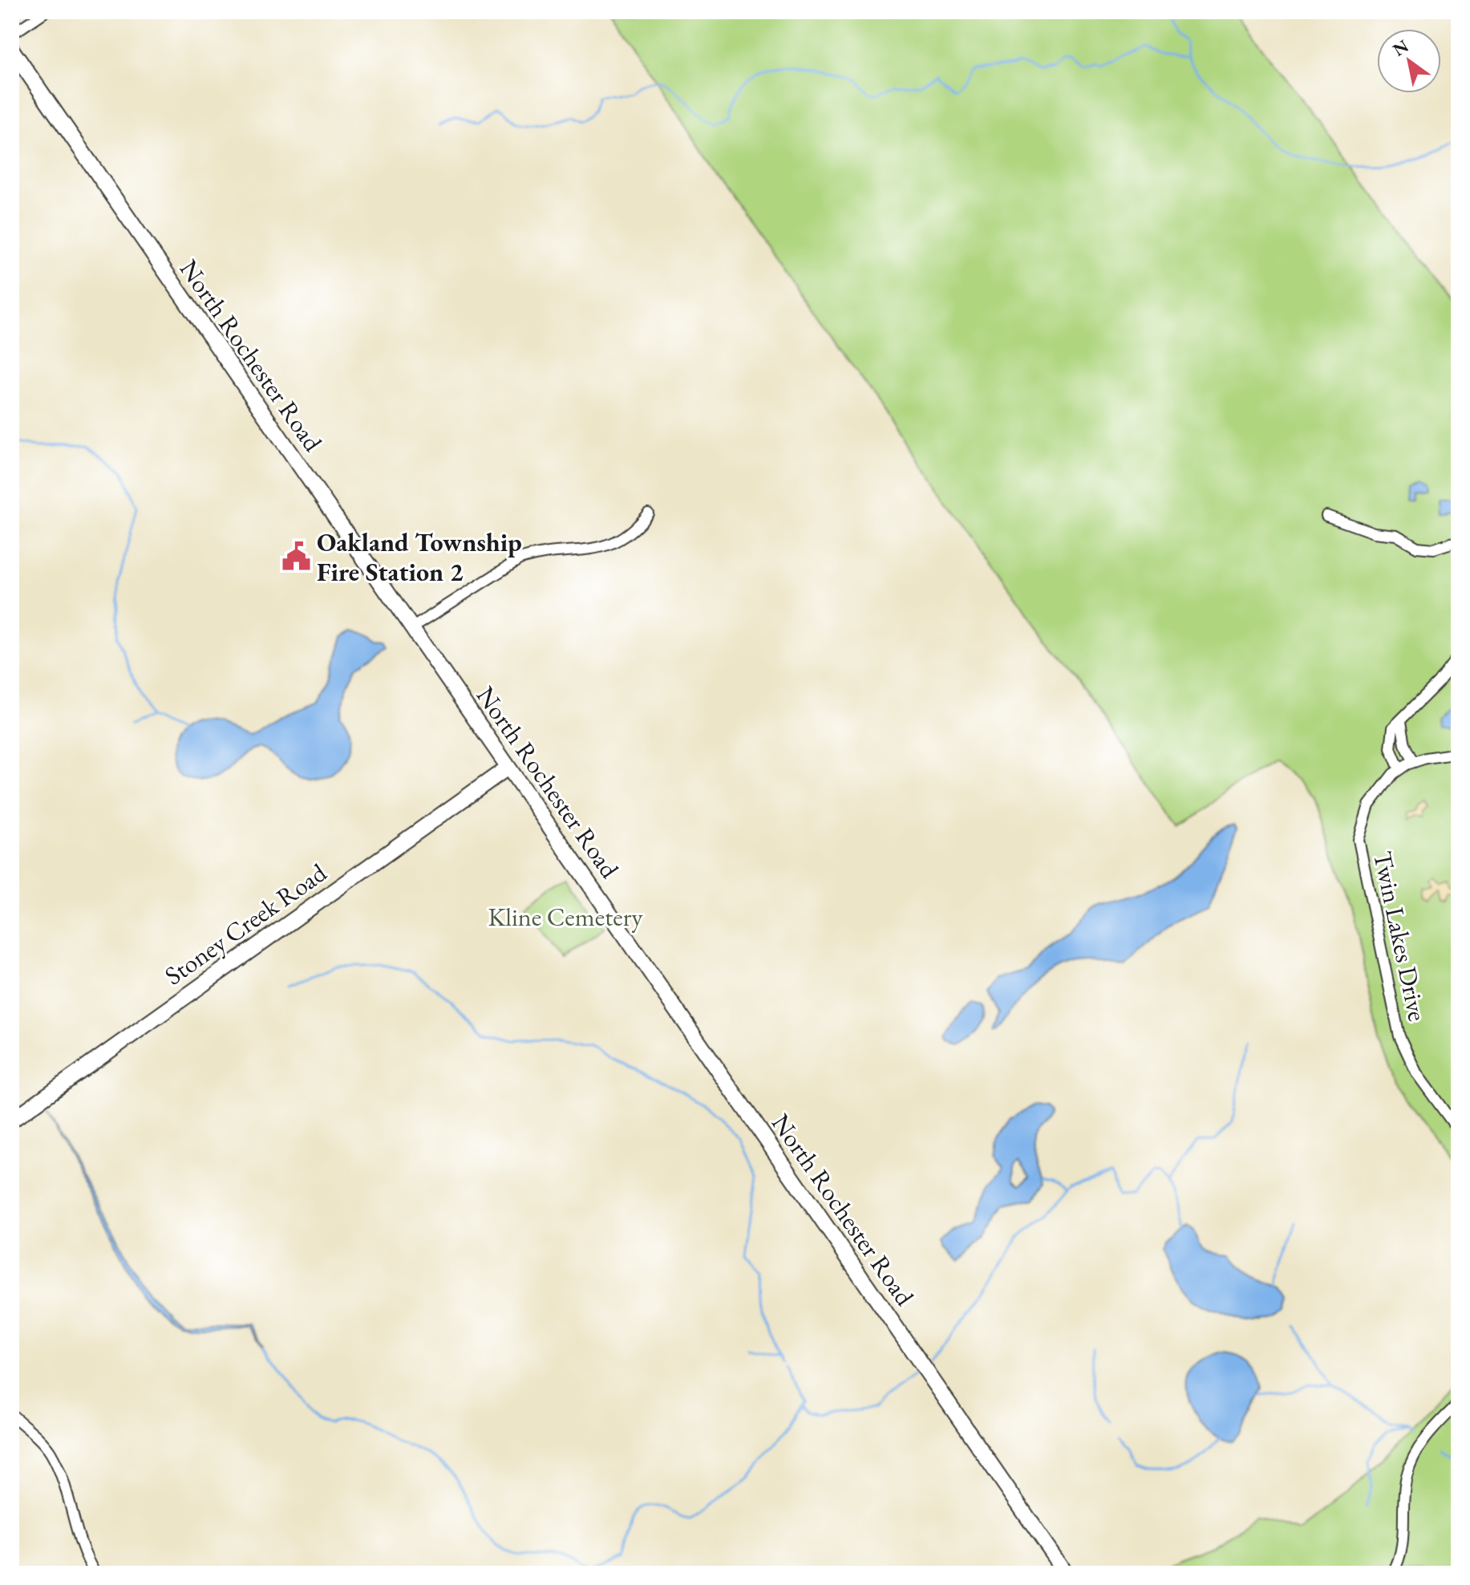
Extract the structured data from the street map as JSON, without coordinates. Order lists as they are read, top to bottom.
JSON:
{
  "streets": {
    "main road": ["North Rochester Road", "Stoney Creek Road"],
    "street": ["Twin Lakes Drive"]
  },
  "crossings": [
    ["North Rochester Road", "Stoney Creek Road"]
  ],
  "parks": ["Kline Cemetery"],
  "places": {
    "public building": ["Oakland Township Fire Station 2"]
  },
  "north": "top left"
}
